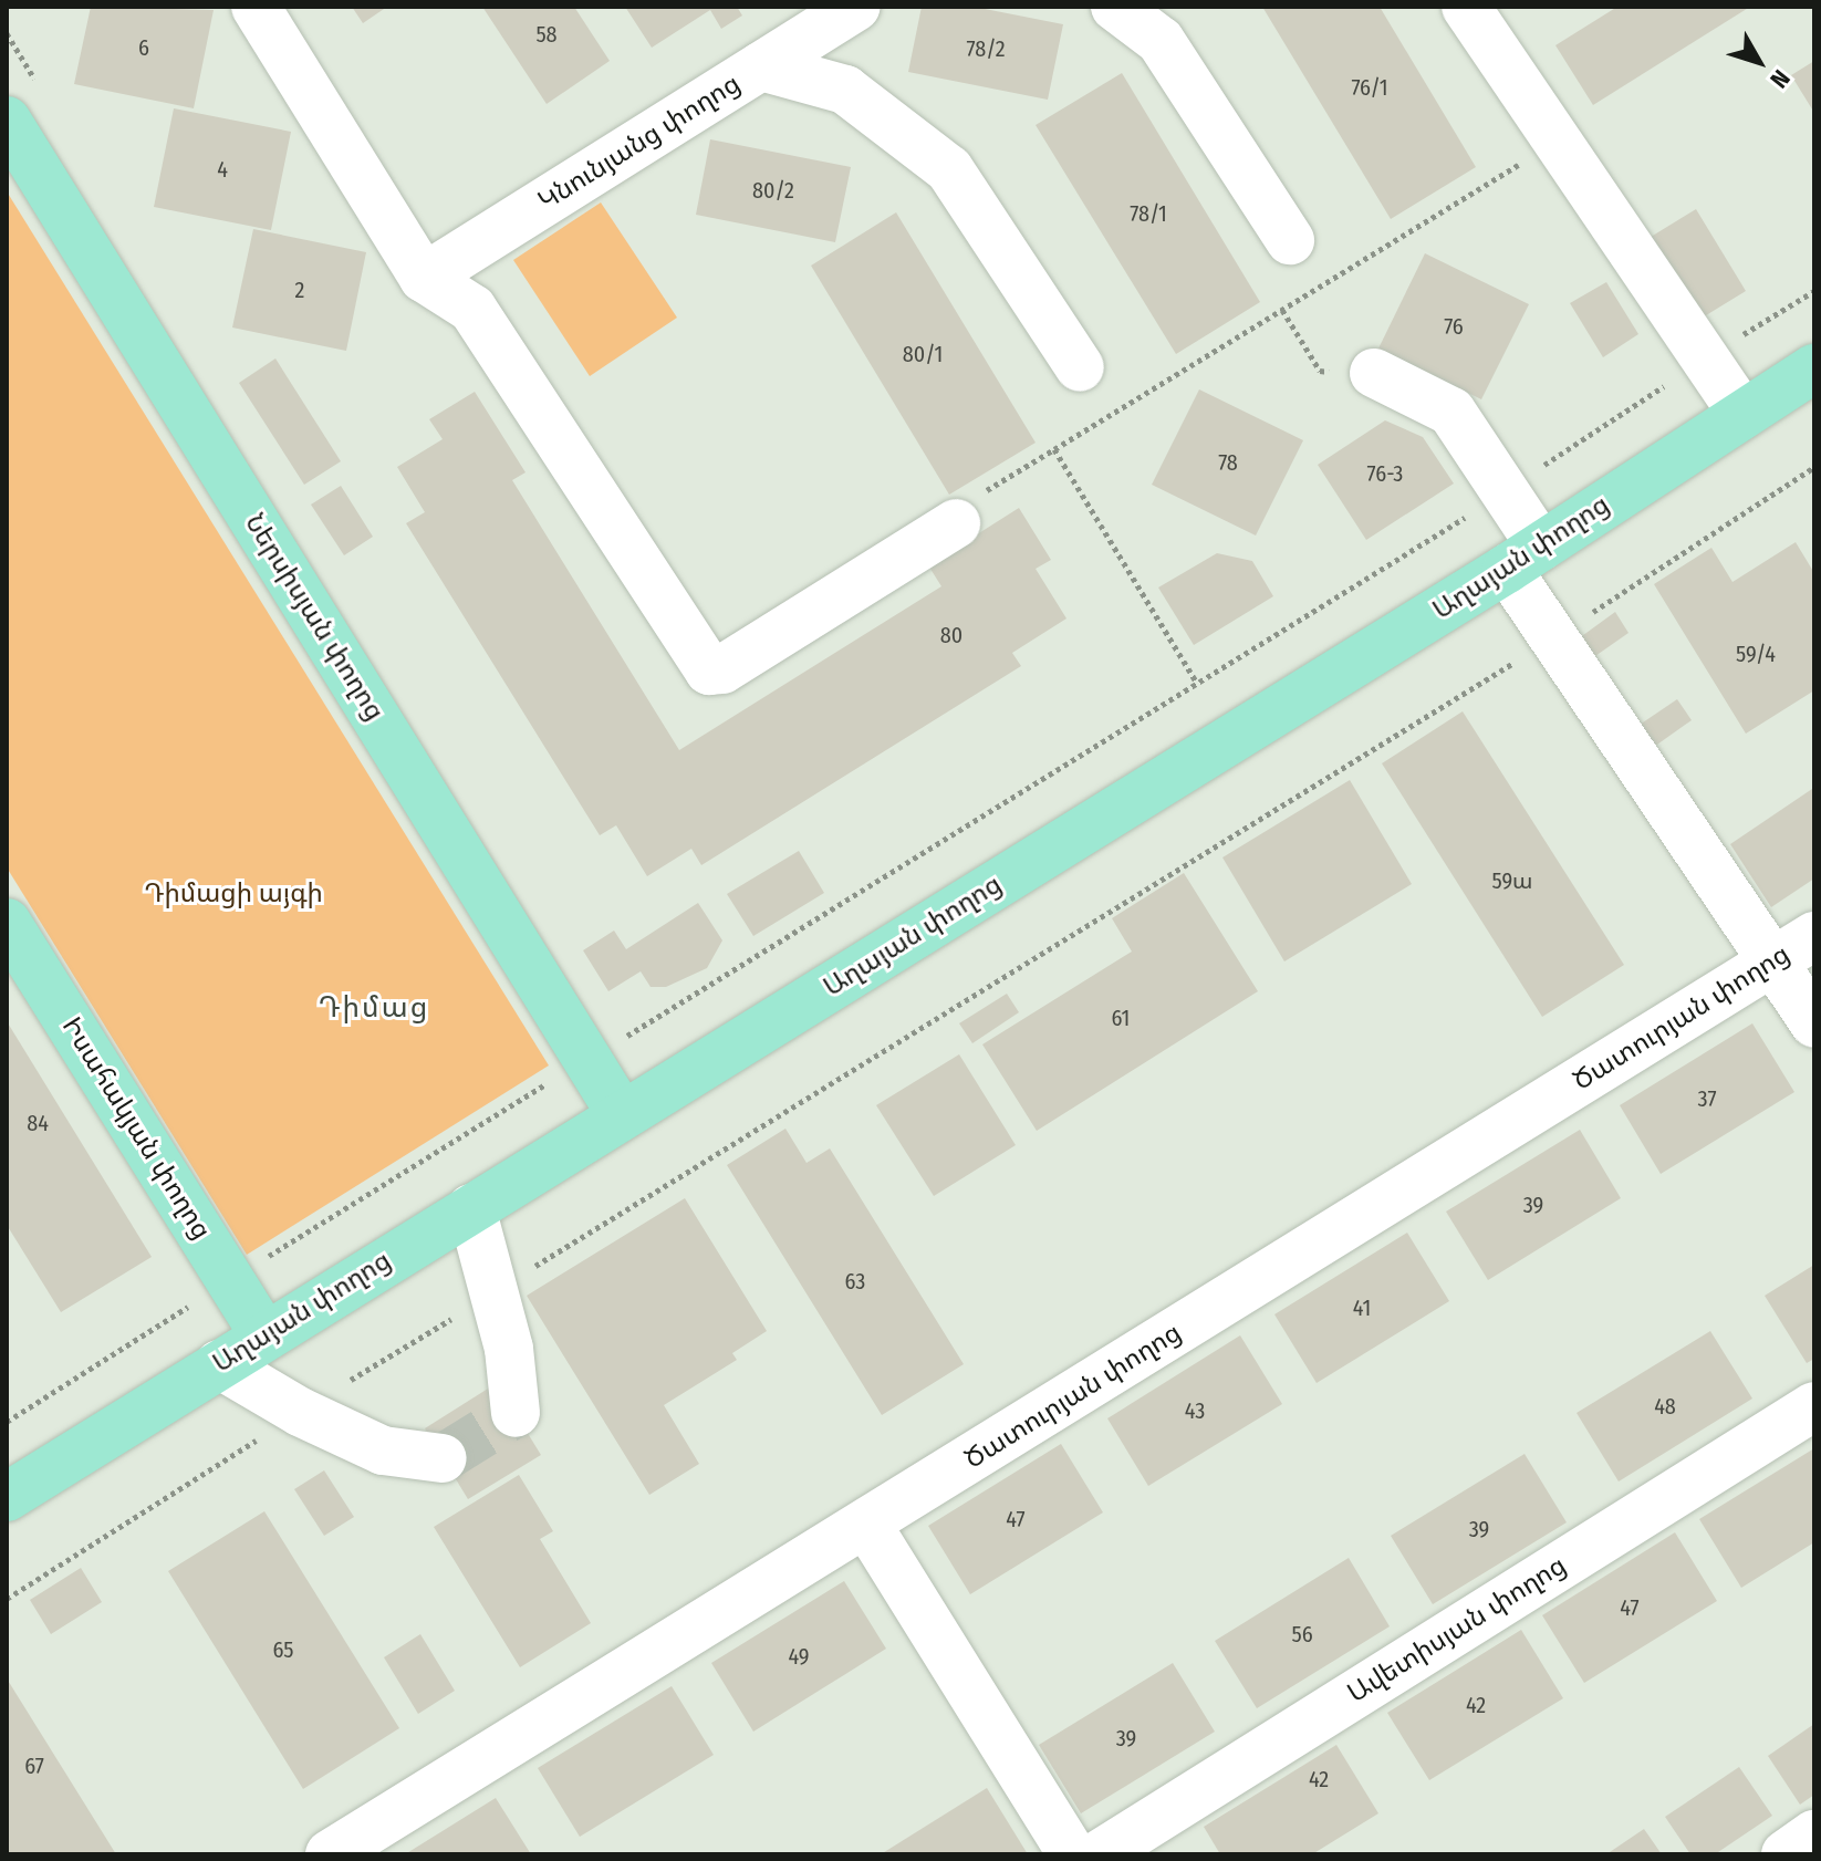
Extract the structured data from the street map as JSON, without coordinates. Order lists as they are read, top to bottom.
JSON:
{
  "streets": {
    "main road": ["Աղայան փողոց", "Ներսիսյան փողոց", "Իսահակյան փողոց"],
    "street": ["Կնունյանց փողոց", "Ծատուրյան փողոց", "Ավետիսյան փողոց"]
  },
  "crossings": [
    ["Աղայան փողոց", "Ներսիսյան փողոց"],
    ["Աղայան փողոց", "Իսահակյան փողոց"]
  ],
  "districts": ["Դիմաց"],
  "parks": ["Դիմացի այգի"],
  "house_numbers": [
    "58",
    "6",
    "78/2",
    "76/1",
    "4",
    "80/2",
    "78/1",
    "2",
    "76",
    "80/1",
    "78",
    "76-3",
    "80",
    "59/4",
    "59ա",
    "61",
    "37",
    "84",
    "39",
    "63",
    "41",
    "48",
    "43",
    "47",
    "39",
    "47",
    "56",
    "65",
    "49",
    "42",
    "39",
    "67",
    "42"
  ],
  "north": "bottom right"
}
